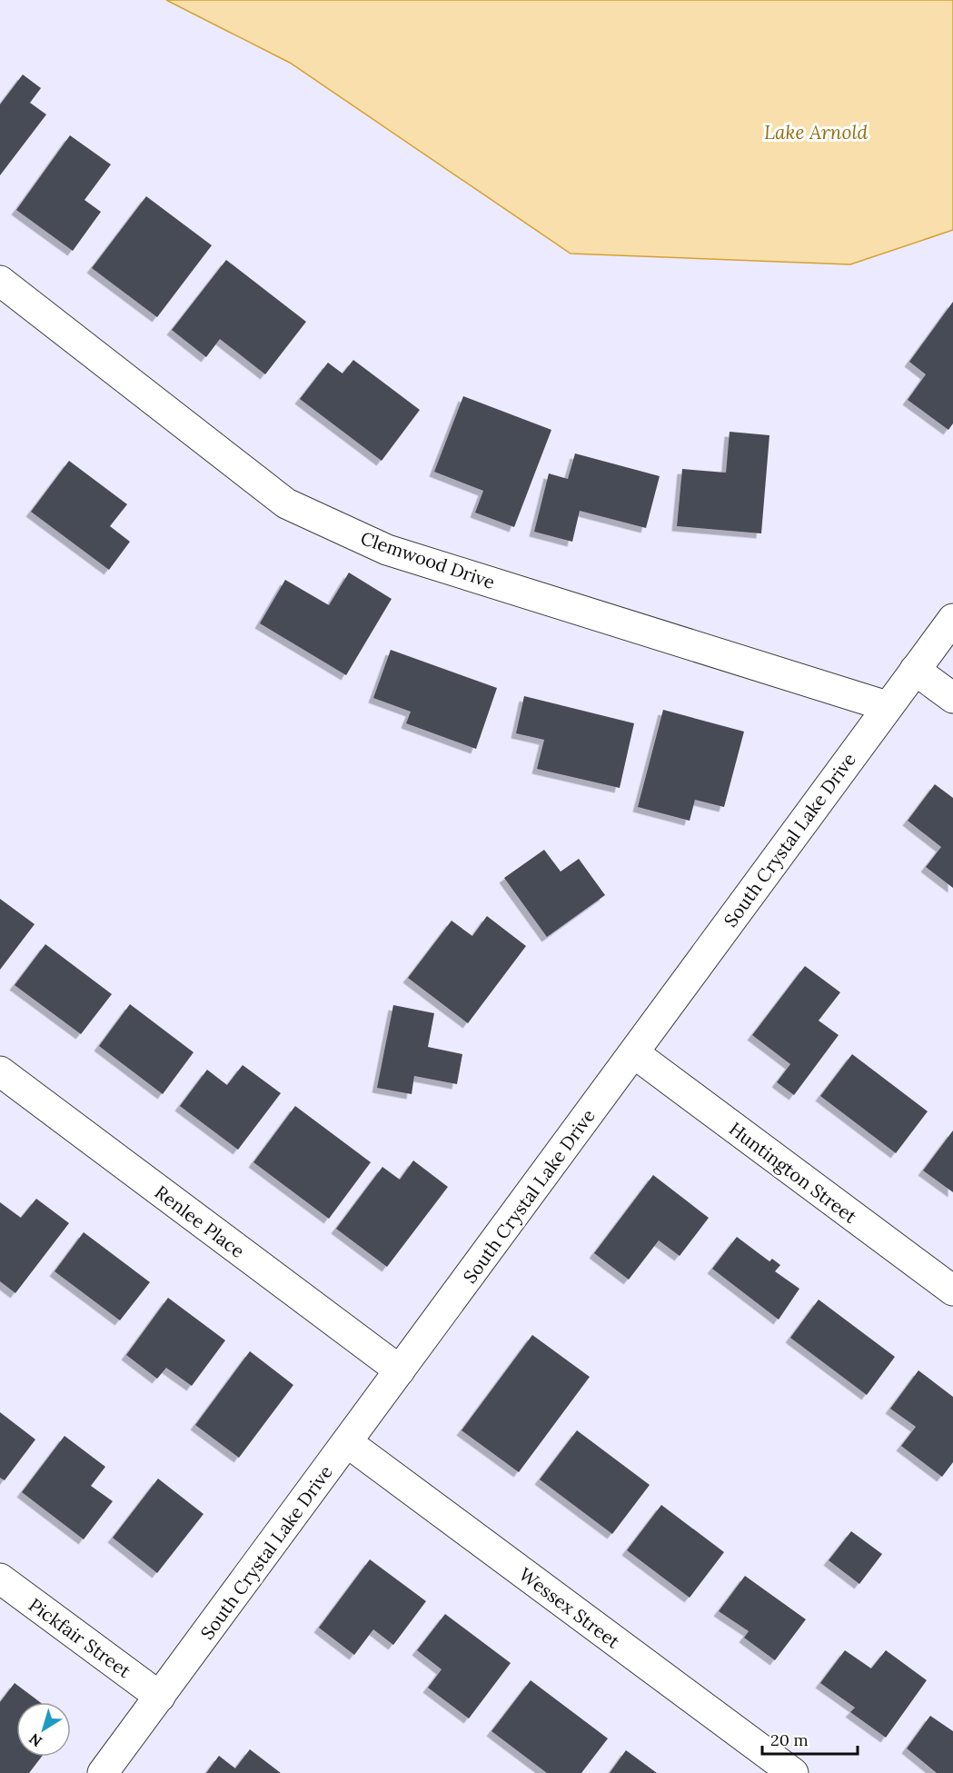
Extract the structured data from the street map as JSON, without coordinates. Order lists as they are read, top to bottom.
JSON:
{
  "streets": {
    "street": [
      "Clemwood Drive",
      "South Crystal Lake Drive",
      "Huntington Street",
      "Renlee Place",
      "Wessex Street",
      "Pickfair Street"
    ]
  },
  "crossings": [
    ["Clemwood Drive", "South Crystal Lake Drive"],
    ["South Crystal Lake Drive", "Huntington Street"],
    ["South Crystal Lake Drive", "Renlee Place"],
    ["South Crystal Lake Drive", "Wessex Street"],
    ["South Crystal Lake Drive", "Pickfair Street"]
  ],
  "water": ["Lake Arnold"],
  "scale_bar": "20 m",
  "north": "bottom left"
}
